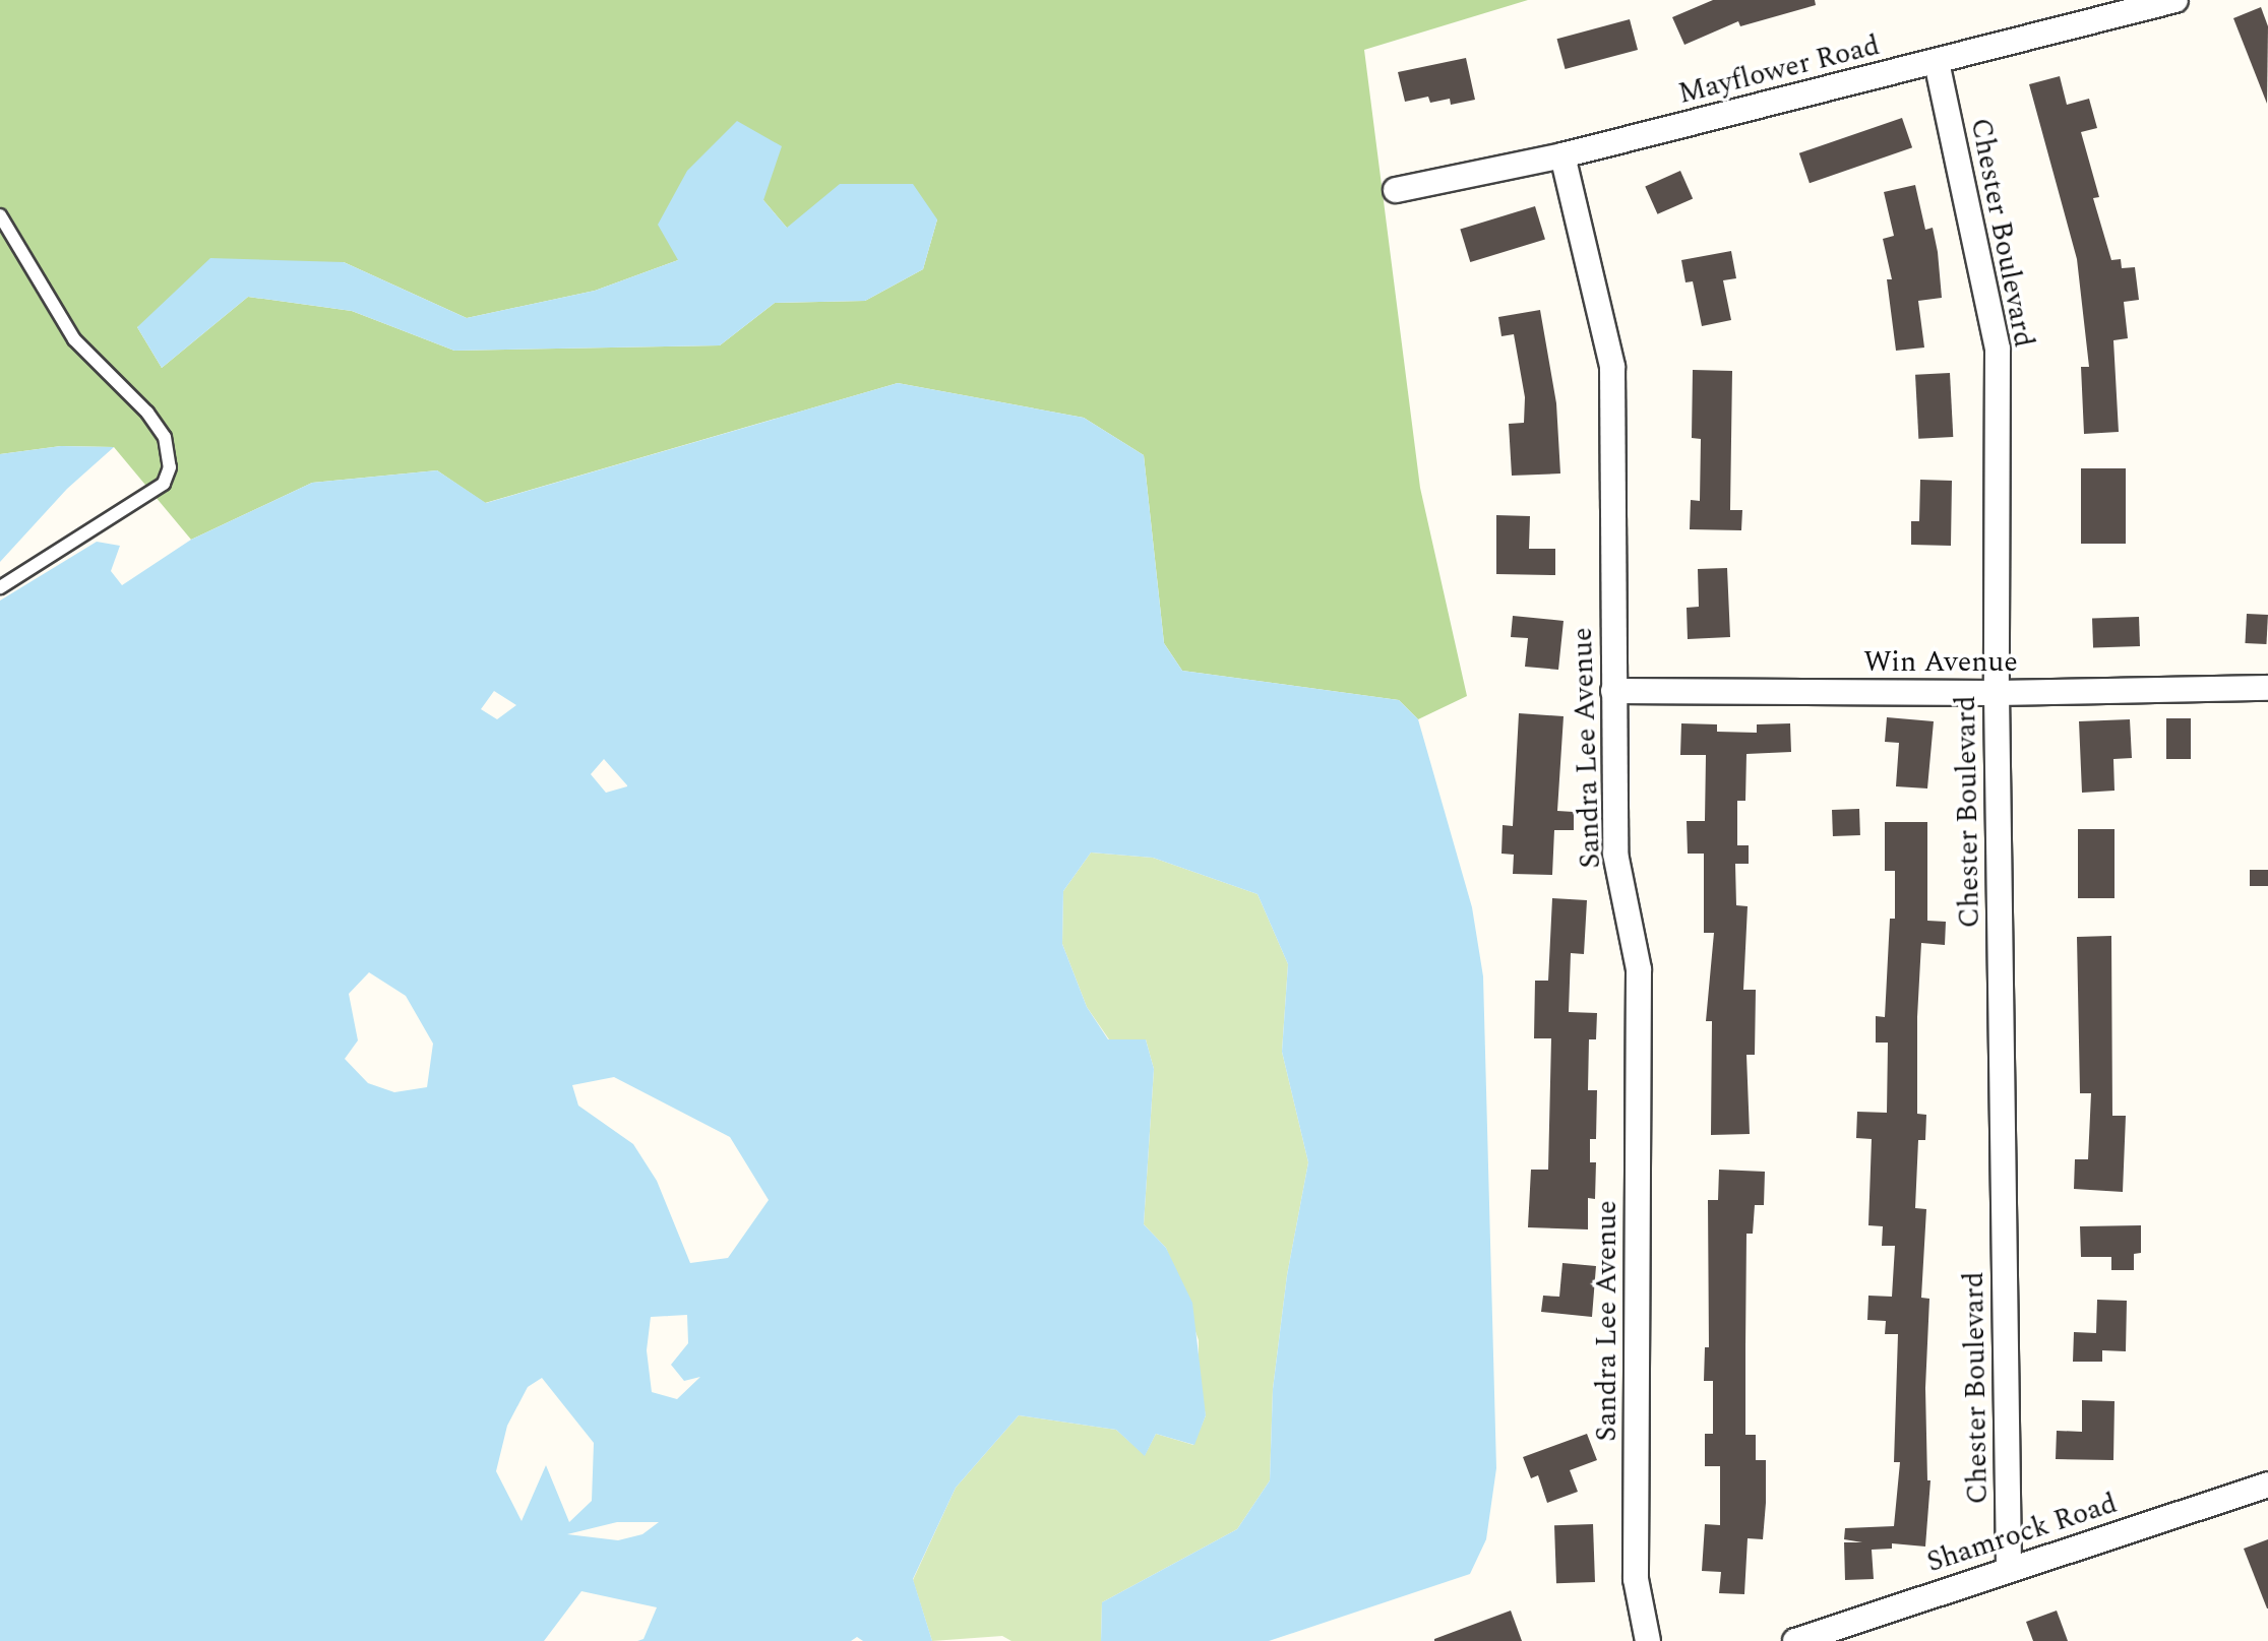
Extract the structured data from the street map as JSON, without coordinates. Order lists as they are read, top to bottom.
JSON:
{
  "streets": {
    "street": [
      "Mayflower Road",
      "Chester Boulevard",
      "Win Avenue",
      "Sandra Lee Avenue",
      "Shamrock Road"
    ]
  },
  "crossings": [
    ["Mayflower Road", "Chester Boulevard"],
    ["Mayflower Road", "Sandra Lee Avenue"],
    ["Chester Boulevard", "Win Avenue"],
    ["Chester Boulevard", "Shamrock Road"],
    ["Win Avenue", "Sandra Lee Avenue"]
  ]
}
